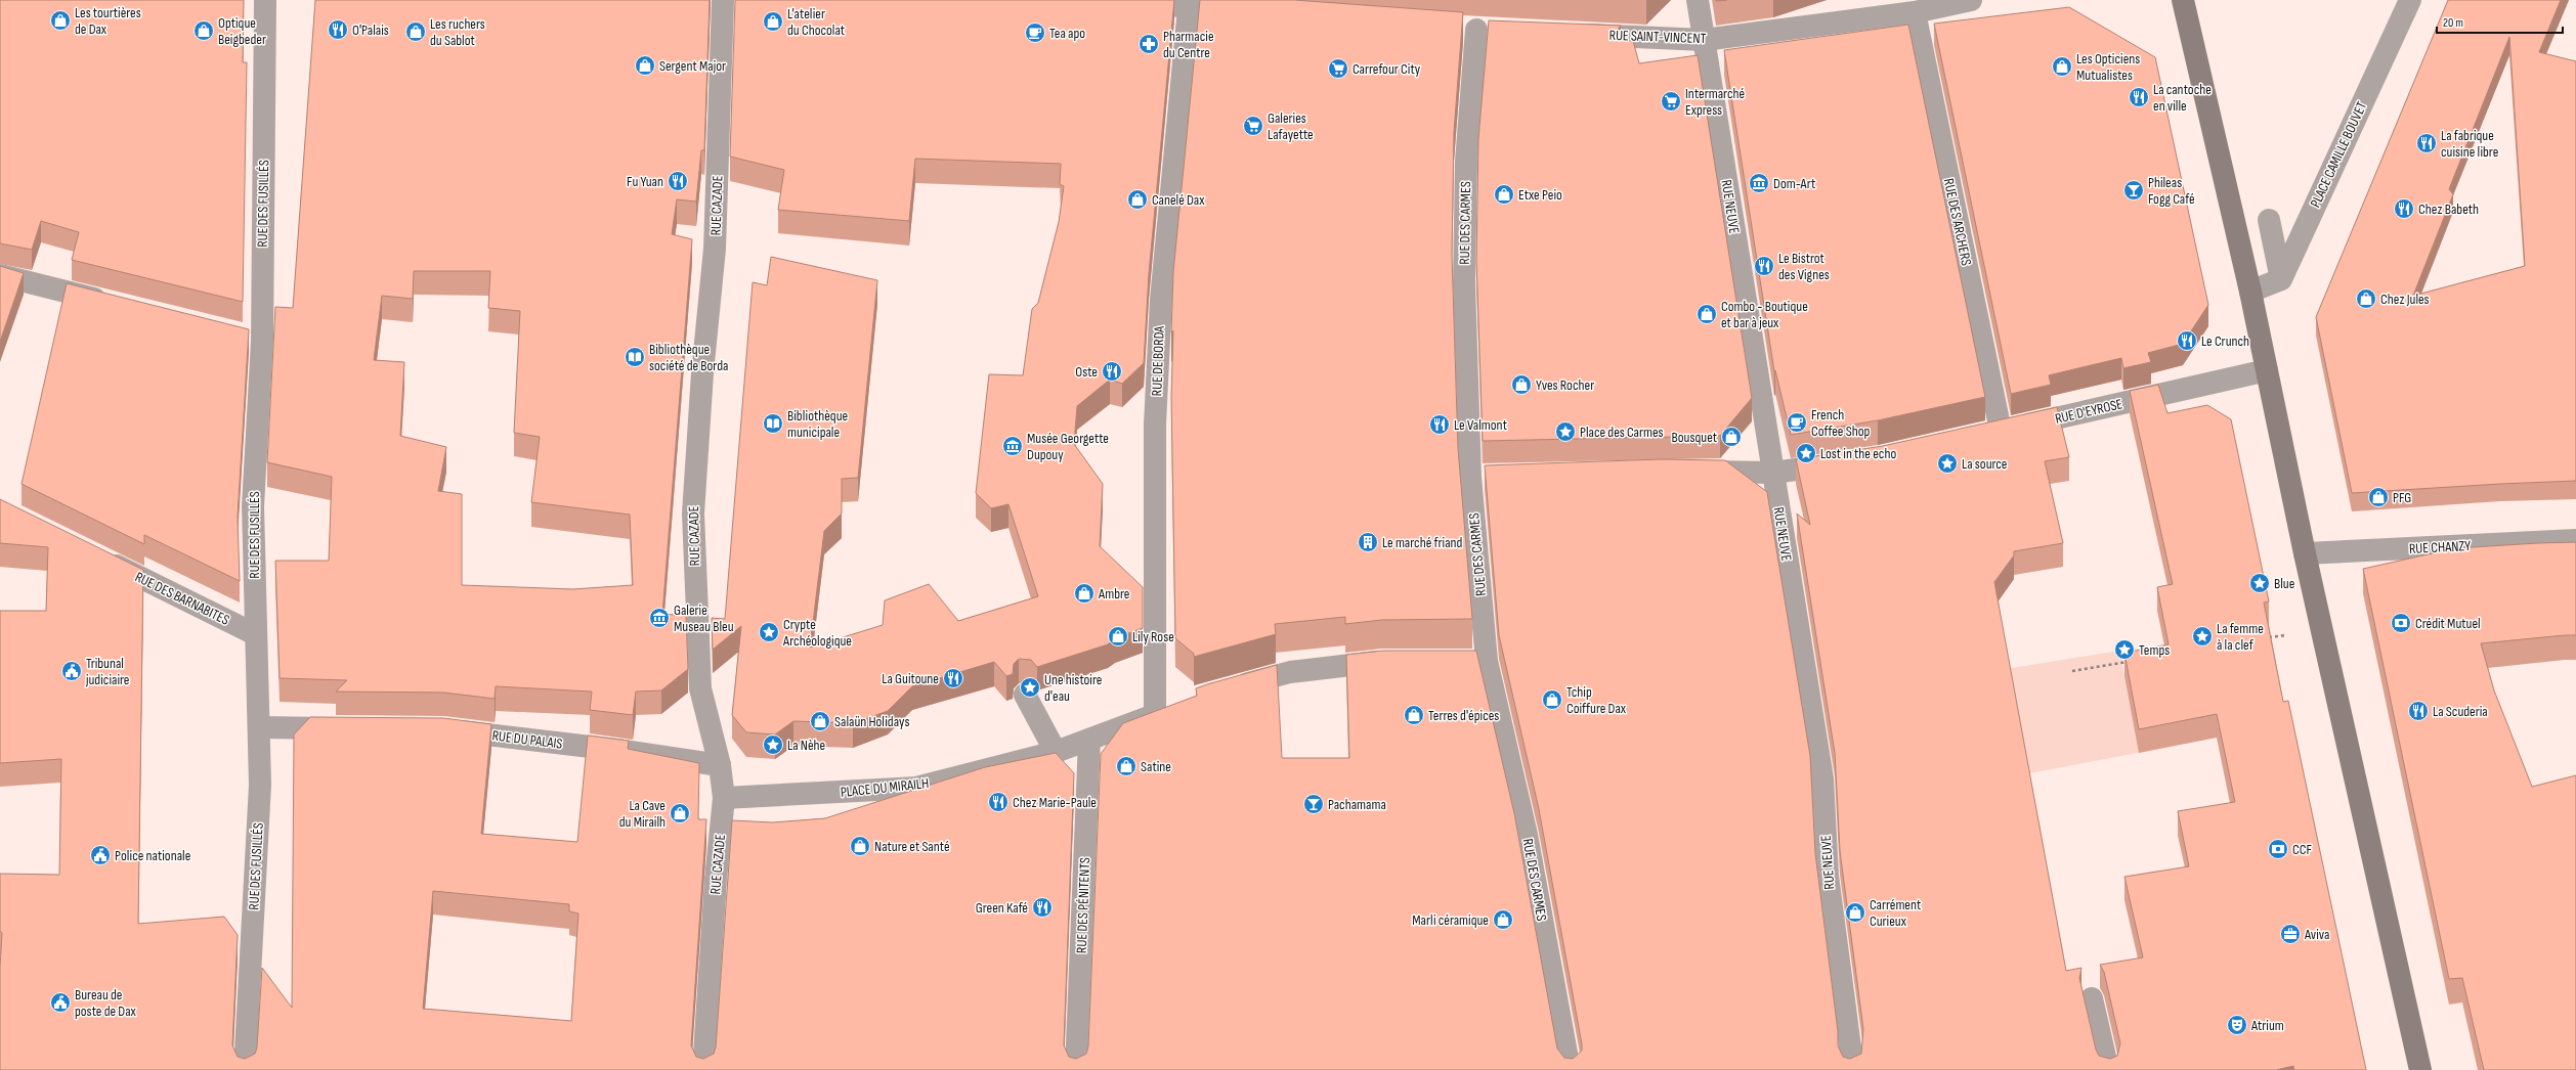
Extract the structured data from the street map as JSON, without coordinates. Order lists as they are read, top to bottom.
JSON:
{
  "streets": {
    "street": [
      "RUE SAINT-VINCENT",
      "PLACE CAMILLE BOUVET",
      "RUE DES FUSILLÉS",
      "RUE CAZADE",
      "RUE NEUVE",
      "RUE DES ARCHERS",
      "RUE DES CARMES",
      "RUE DE BORDA",
      "RUE D'EYROSE",
      "RUE CHANZY",
      "RUE DES BARNABITES",
      "RUE DU PALAIS",
      "PLACE DU MIRAILH",
      "RUE DES PÉNITENTS"
    ]
  },
  "crossings": [
    ["RUE SAINT-VINCENT", "RUE NEUVE"],
    ["RUE SAINT-VINCENT", "RUE DES ARCHERS"],
    ["RUE DES FUSILLÉS", "RUE DES BARNABITES"],
    ["RUE CAZADE", "RUE DU PALAIS"],
    ["RUE CAZADE", "PLACE DU MIRAILH"],
    ["RUE DES ARCHERS", "RUE D'EYROSE"],
    ["RUE DE BORDA", "PLACE DU MIRAILH"],
    ["PLACE DU MIRAILH", "RUE DES PÉNITENTS"]
  ],
  "places": {
    "shop": [
      "Les tourtières de Dax",
      "L'atelier du Chocolat",
      "Optique Beigbeder",
      "Les ruchers du Sablot",
      "Sergent Major",
      "Les Opticiens Mutualistes",
      "Etxe Peio",
      "Canelé Dax",
      "Chez Jules",
      "Combo - Boutique et bar à jeux",
      "Yves Rocher",
      "Bousquet",
      "PFG",
      "Ambre",
      "Lily Rose",
      "Tchip Coiffure Dax",
      "Terres d'épices",
      "Salaün Holidays",
      "Satine",
      "La Cave du Mirailh",
      "Nature et Santé",
      "Carrément Curieux",
      "Marli céramique"
    ],
    "restaurant": [
      "O'Palais",
      "La cantoche en ville",
      "La fabrique cuisine libre",
      "Fu Yuan",
      "Chez Babeth",
      "Le Bistrot des Vignes",
      "Le Crunch",
      "Oste",
      "Le Valmont",
      "La Guitoune",
      "La Scuderia",
      "Chez Marie-Paule",
      "Green Kafé"
    ],
    "cafe": ["Tea apo", "French Coffee Shop"],
    "pharmacy": ["Pharmacie du Centre"],
    "supermarket": ["Carrefour City", "Intermarché Express", "Galeries Lafayette"],
    "museum": ["Dom-Art", "Musée Georgette Dupouy", "Galerie Museau Bleu"],
    "bar": ["Phileas Fogg Café", "Pachamama"],
    "library": ["Bibliothèque société de Borda", "Bibliothèque municipale"],
    "place": [
      "Place des Carmes",
      "Lost in the echo",
      "La source",
      "Blue",
      "Crypte Archéologique",
      "La femme à la clef",
      "Temps",
      "Une histoire d'eau",
      "La Nèhe"
    ],
    "building": ["Le marché friand"],
    "bank": ["Crédit Mutuel", "CCF"],
    "public building": ["Tribunal judiciaire", "Police nationale", "Bureau de poste de Dax"],
    "office": ["Aviva"],
    "theatre": ["Atrium"]
  },
  "scale_bar": "20 m"
}
